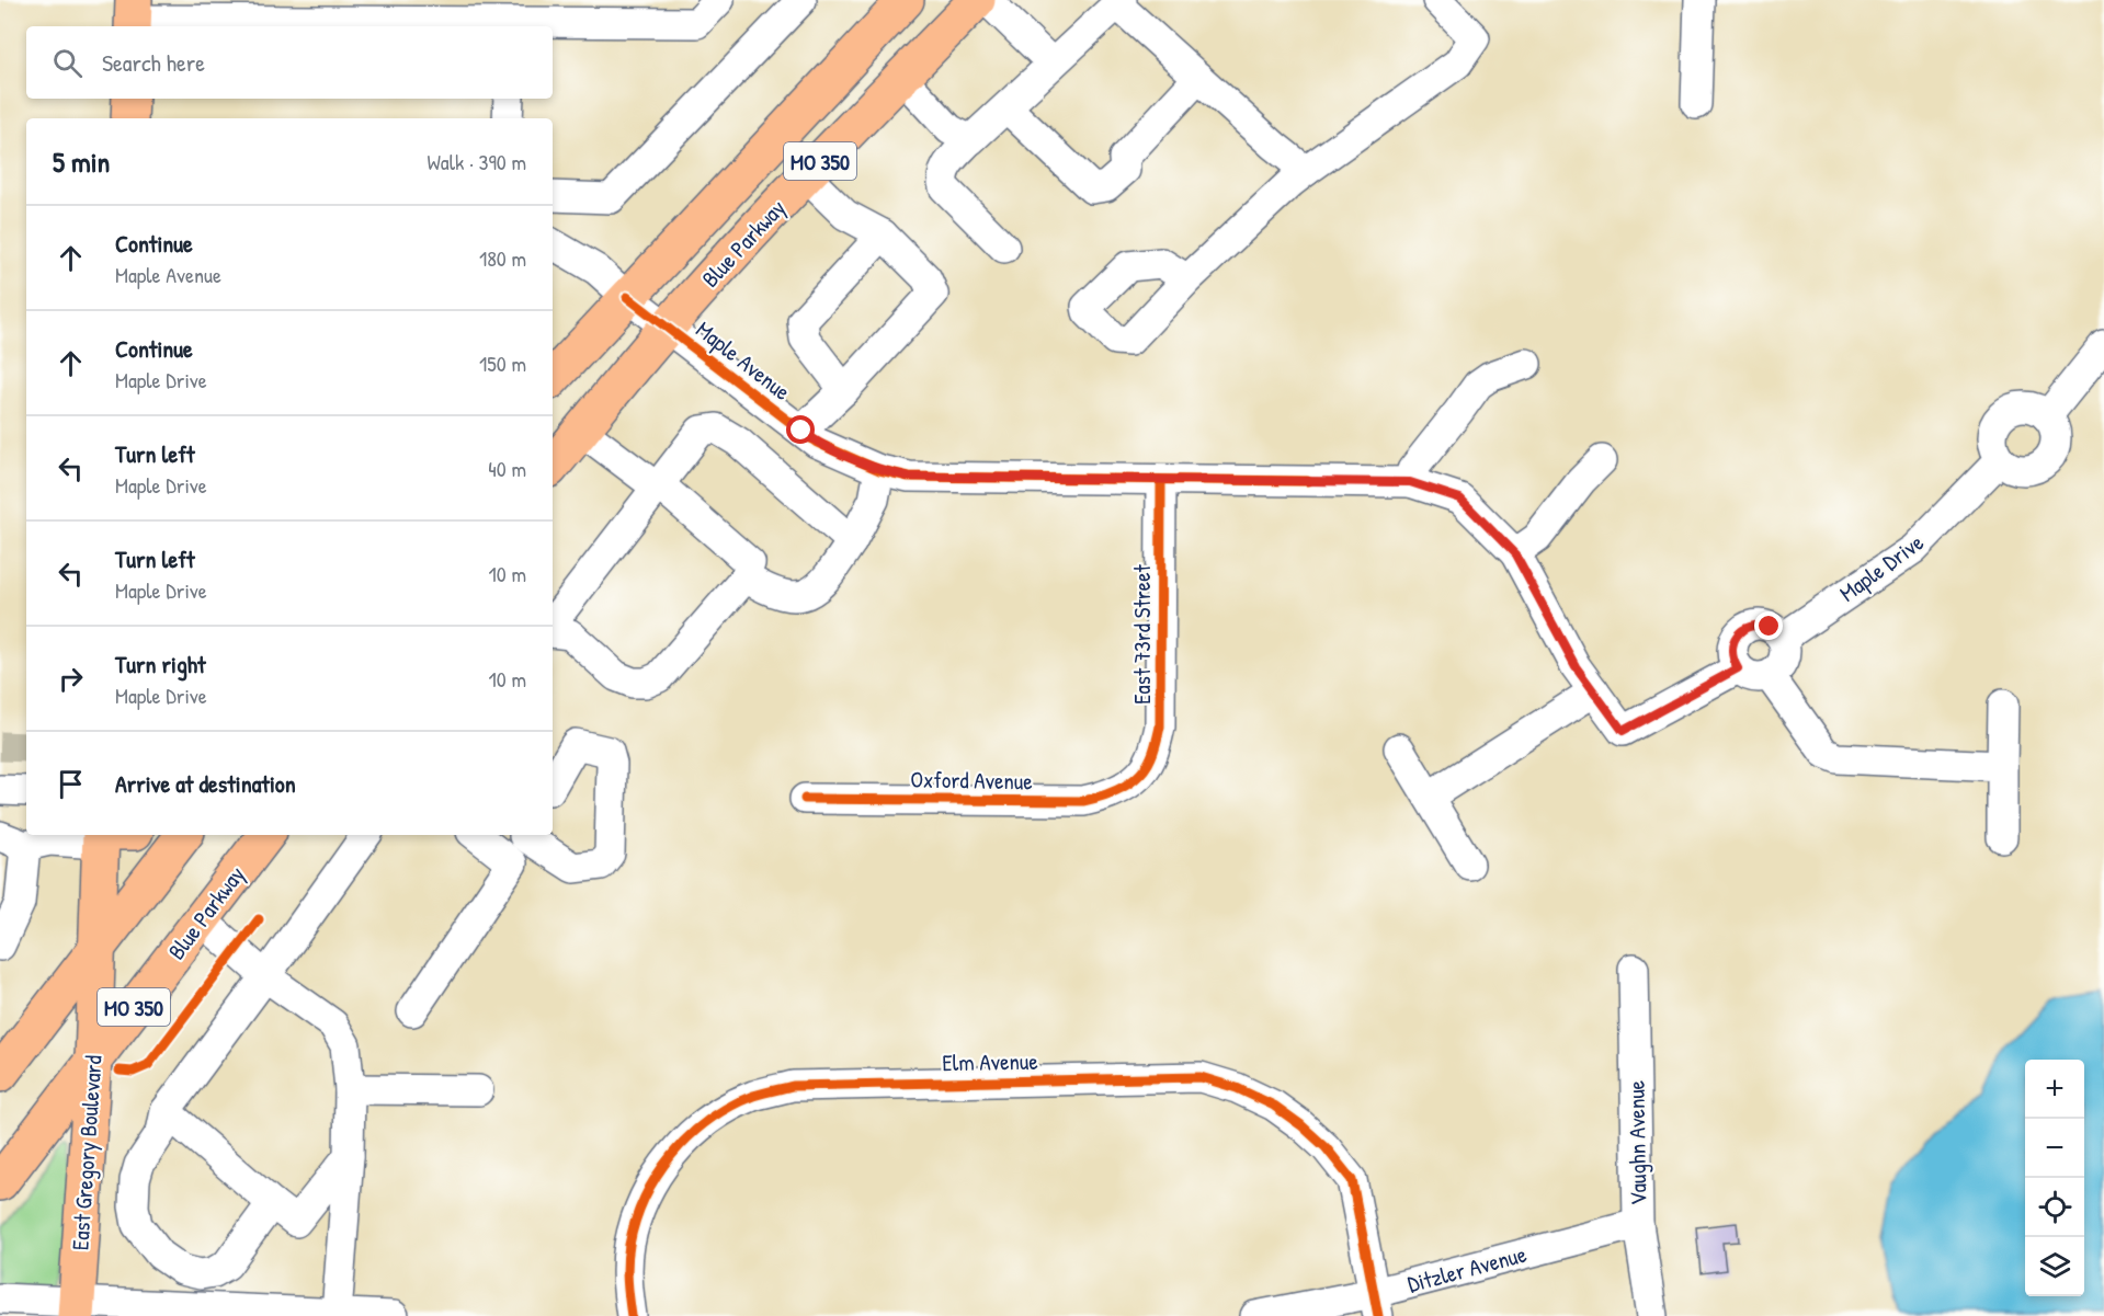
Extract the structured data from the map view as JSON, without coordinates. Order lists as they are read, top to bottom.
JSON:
{
  "streets": {
    "main road": ["MO 350", "Blue Parkway", "East Gregory Boulevard"],
    "street": [
      "Maple Avenue",
      "Maple Drive",
      "East 73rd Street",
      "Oxford Avenue",
      "Elm Avenue",
      "Vaughn Avenue",
      "Ditzler Avenue"
    ]
  },
  "crossings": [
    ["MO 350", "East Gregory Boulevard"],
    ["Blue Parkway", "Maple Avenue"],
    ["Blue Parkway", "East Gregory Boulevard"],
    ["Maple Avenue", "East 73rd Street"],
    ["East 73rd Street", "Oxford Avenue"],
    ["Elm Avenue", "Ditzler Avenue"],
    ["Vaughn Avenue", "Ditzler Avenue"]
  ],
  "page": {
    "search": "Search here",
    "heading": ["5 min", "Walk · 390 m"],
    "list": [
      ["Continue", "Maple Avenue", "180 m"],
      ["Continue", "Maple Drive", "150 m"],
      ["Turn left", "Maple Drive", "40 m"],
      ["Turn left", "Maple Drive", "10 m"],
      ["Turn right", "Maple Drive", "10 m"],
      "Arrive at destination"
    ],
    "map_buttons": ["+", "−"]
  }
}
